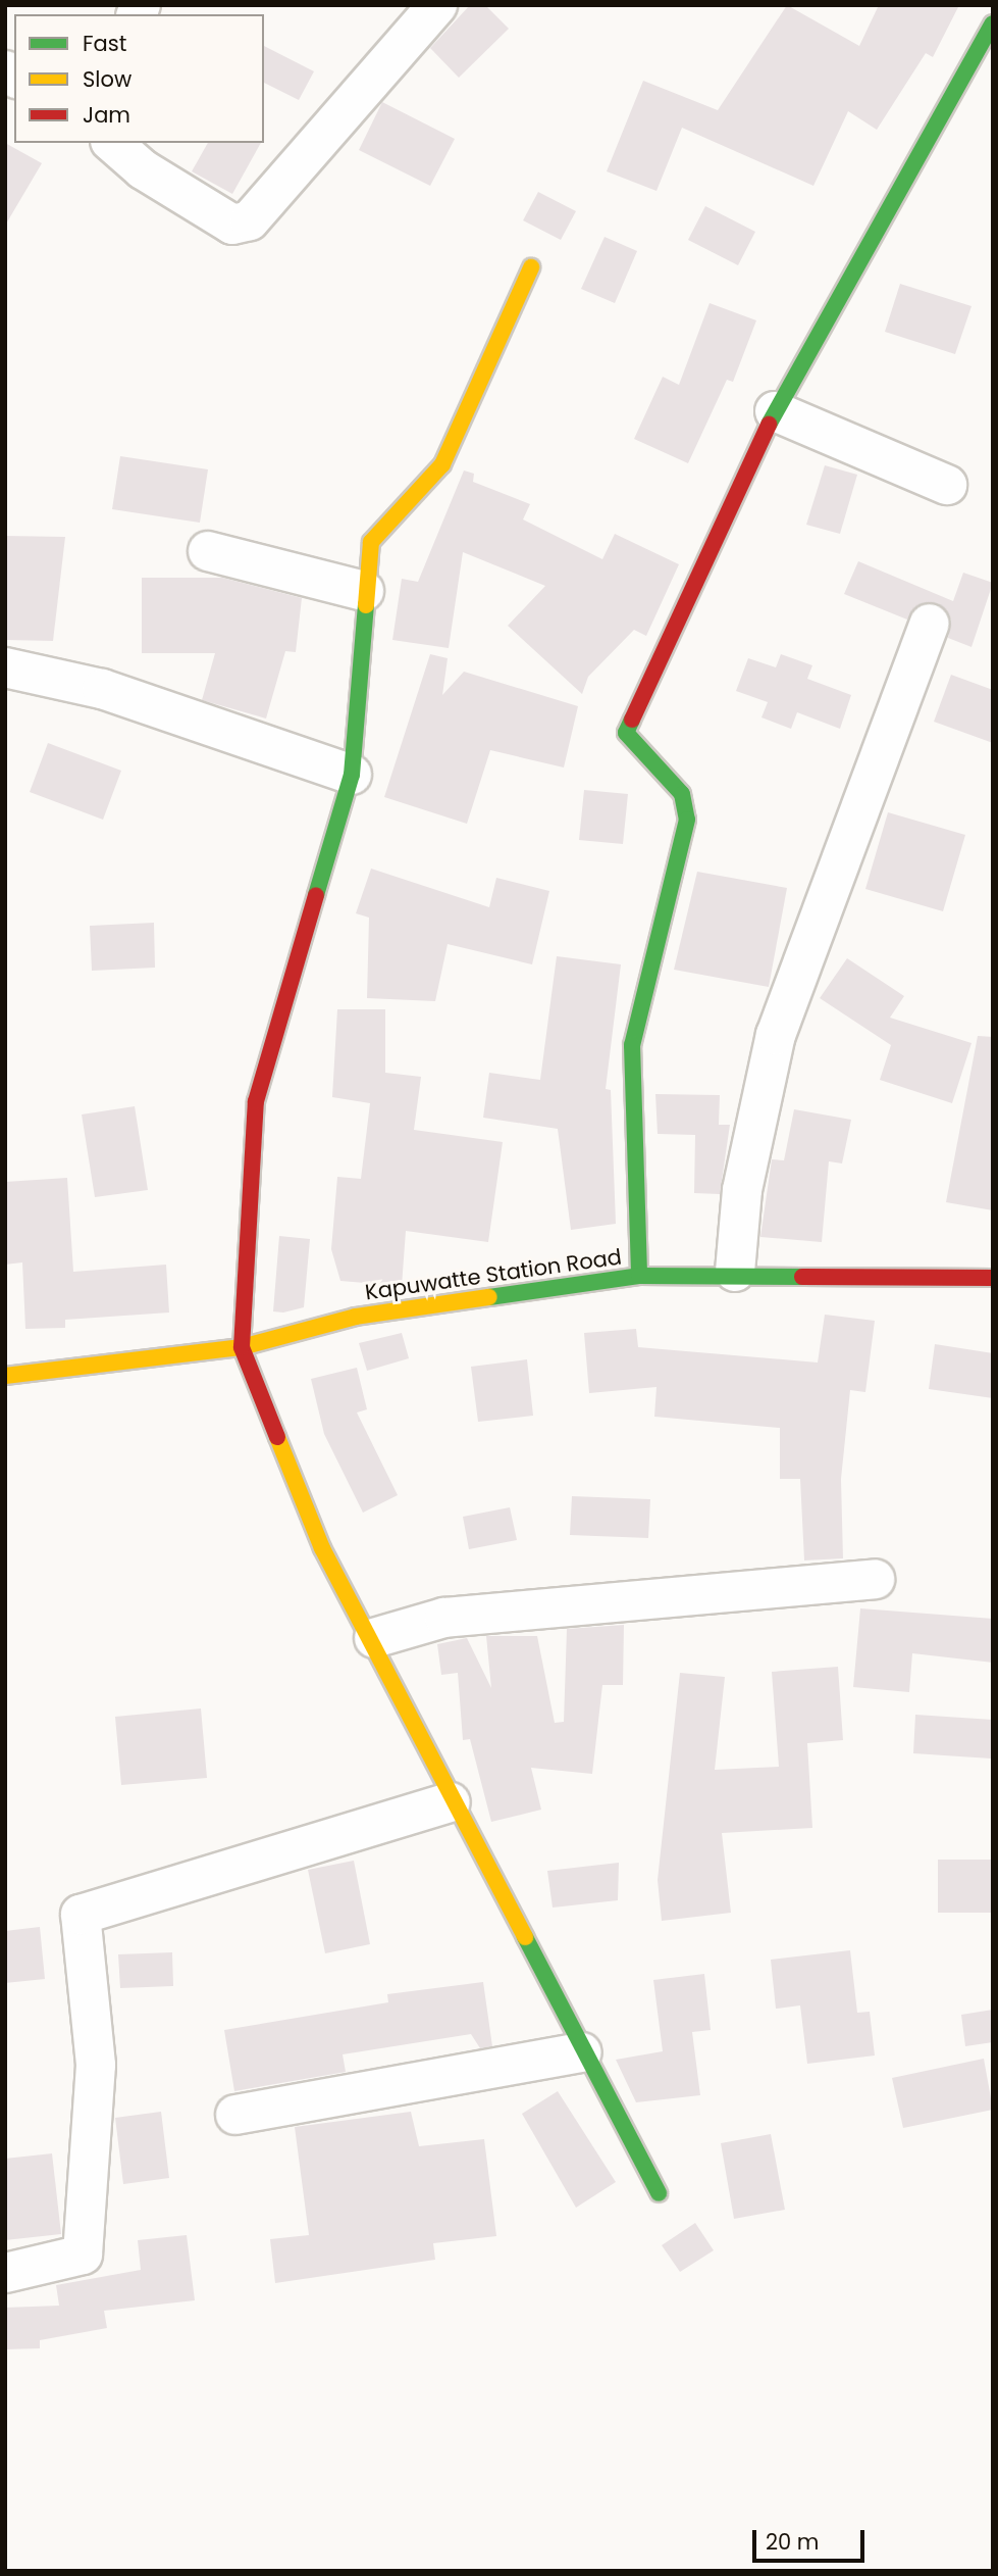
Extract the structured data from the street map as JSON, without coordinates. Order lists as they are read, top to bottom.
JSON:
{
  "streets": {
    "street": ["Kapuwatte Station Road"]
  },
  "legend": ["Fast", "Slow", "Jam"],
  "scale_bar": "20 m"
}
